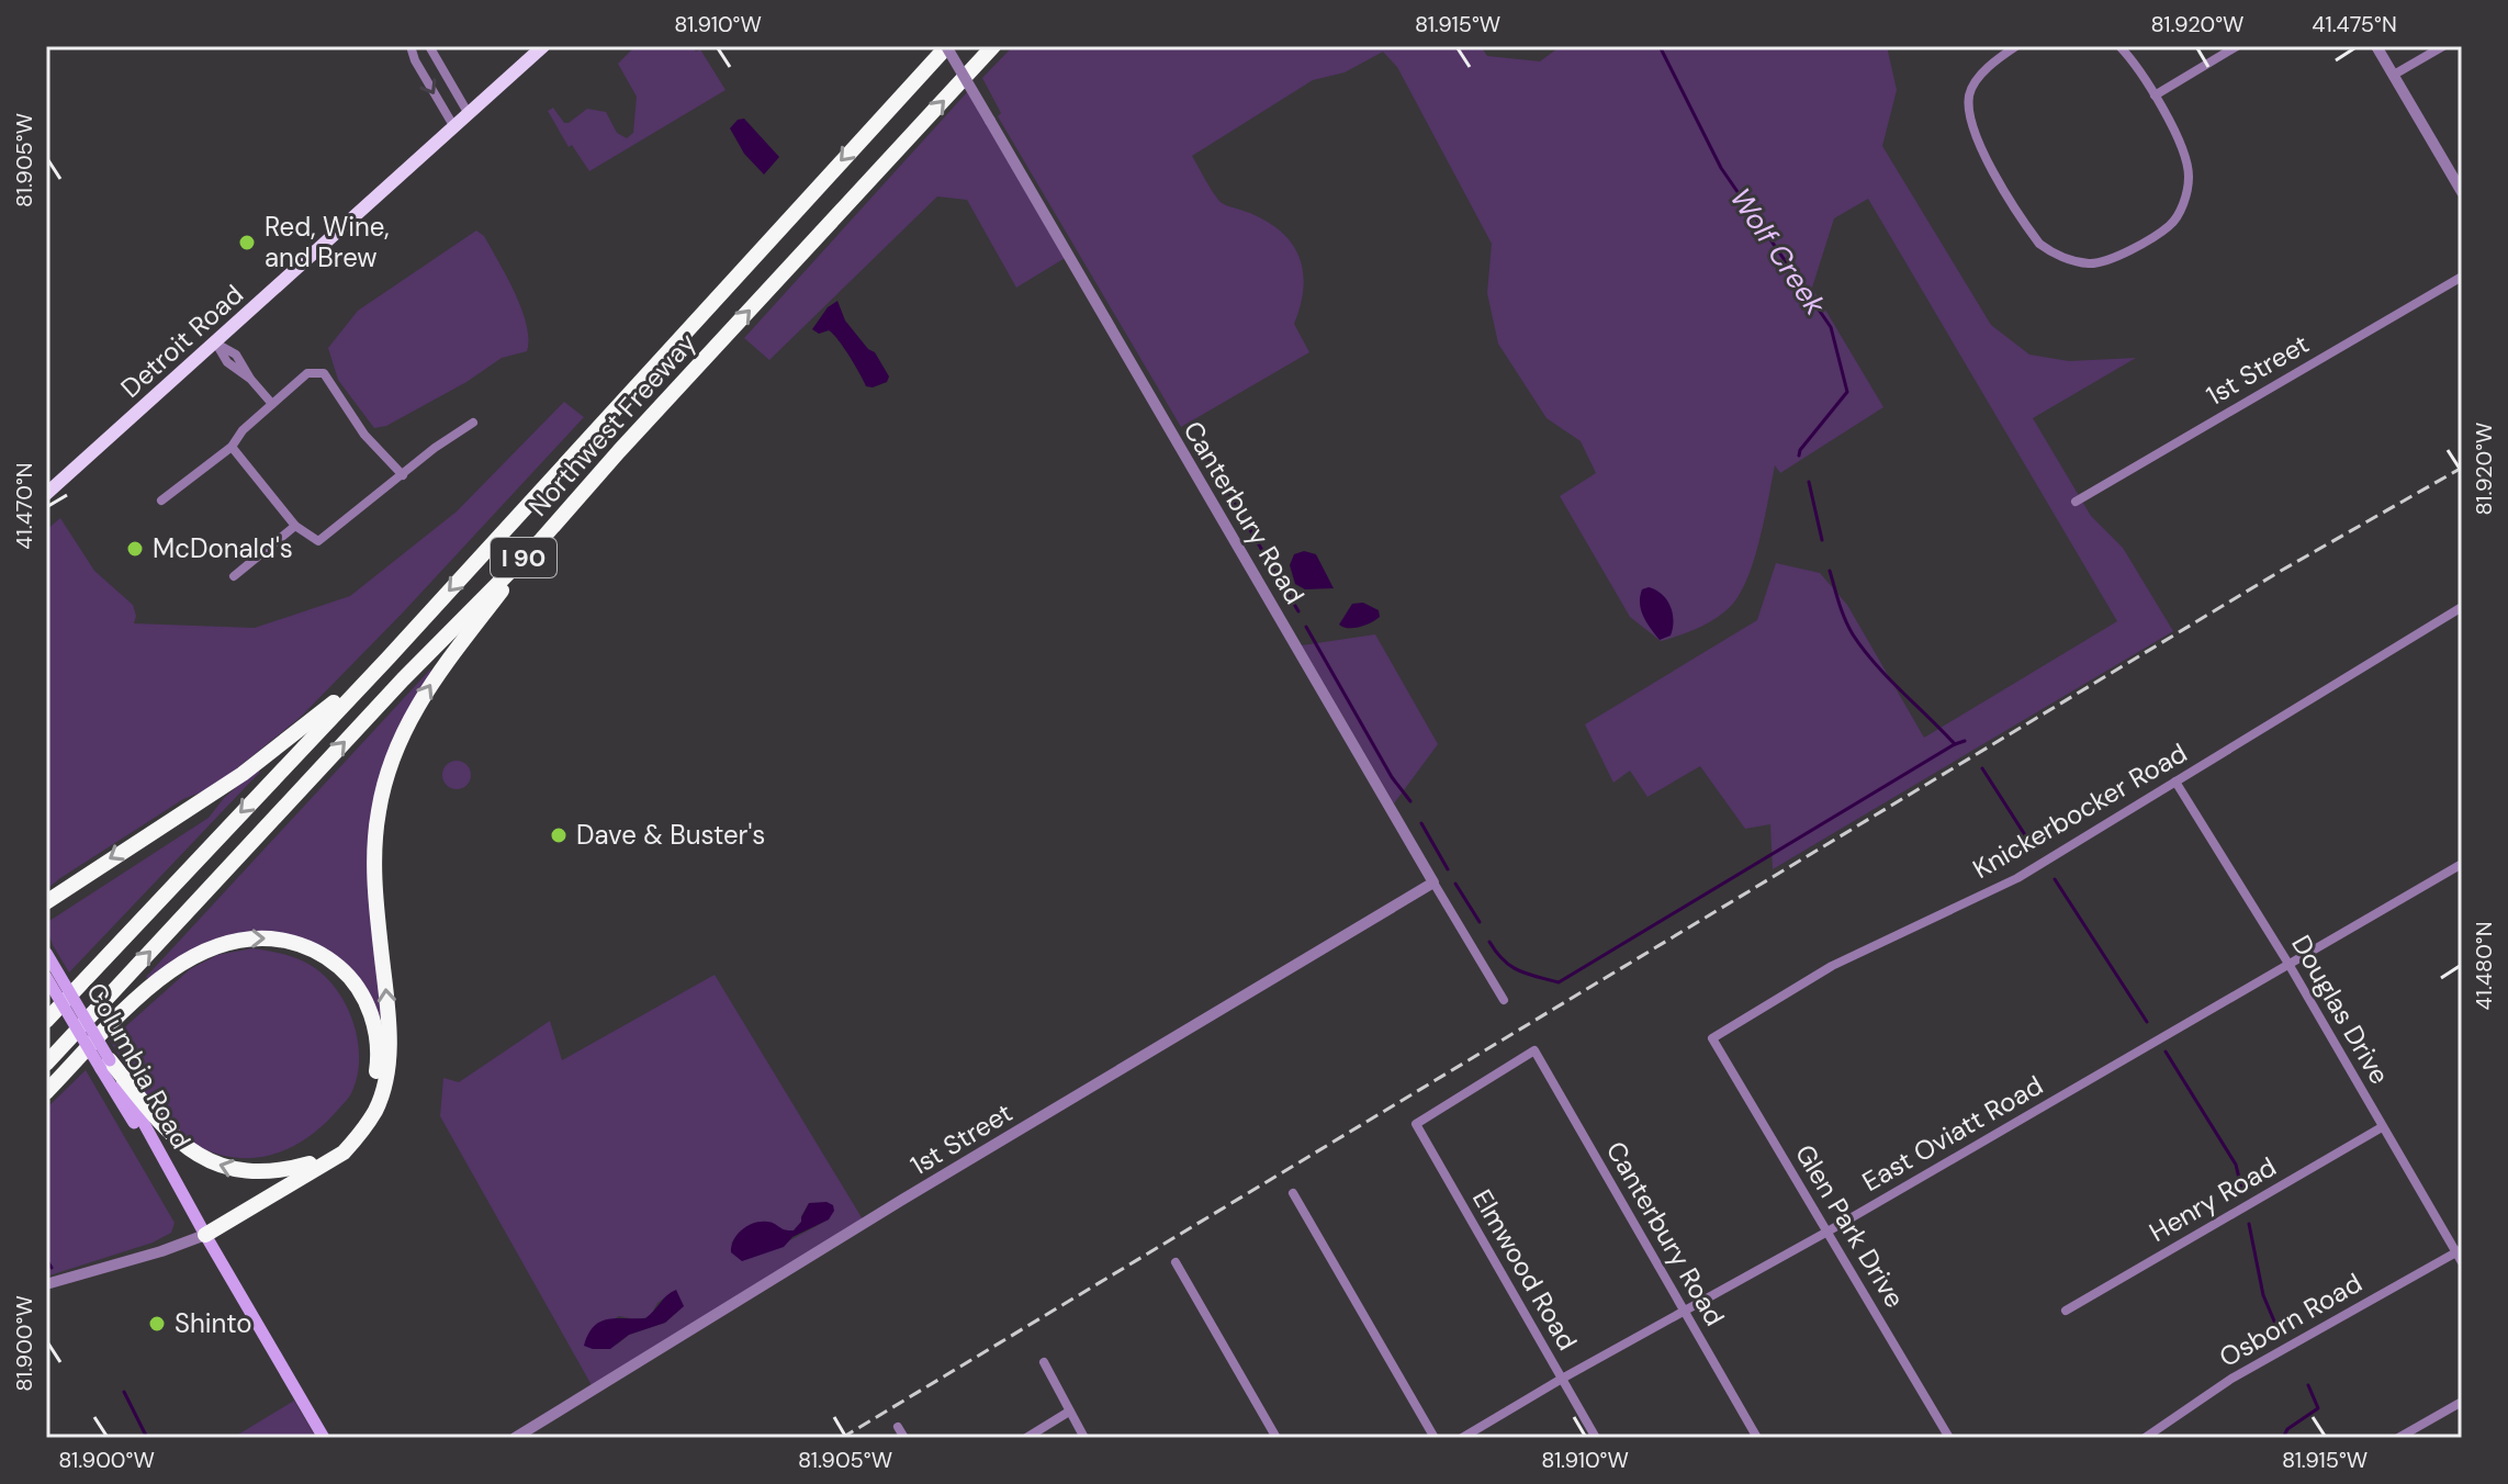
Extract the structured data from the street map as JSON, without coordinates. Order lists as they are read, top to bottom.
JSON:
{
  "streets": {
    "highway": ["Northwest Freeway", "I 90"],
    "main road": ["Detroit Road", "Columbia Road"],
    "street": [
      "1st Street",
      "Canterbury Road",
      "Knickerbocker Road",
      "Douglas Drive",
      "East Oviatt Road",
      "Henry Road",
      "Glen Park Drive",
      "Elmwood Road",
      "Osborn Road"
    ]
  },
  "crossings": [
    ["1st Street", "Canterbury Road"],
    ["Northwest Freeway", "Canterbury Road"],
    ["Canterbury Road", "East Oviatt Road"],
    ["Canterbury Road", "Elmwood Road"],
    ["Knickerbocker Road", "Douglas Drive"],
    ["Knickerbocker Road", "Glen Park Drive"],
    ["Douglas Drive", "East Oviatt Road"],
    ["Douglas Drive", "Henry Road"],
    ["Douglas Drive", "Osborn Road"],
    ["East Oviatt Road", "Glen Park Drive"],
    ["East Oviatt Road", "Elmwood Road"]
  ],
  "water": ["Wolf Creek"],
  "places": [
    "Red, Wine, and Brew",
    "McDonald's",
    "Dave & Buster's",
    "Shinto"
  ],
  "coordinates": [
    "81.910°W",
    "81.915°W",
    "81.920°W",
    "41.475°N",
    "81.905°W",
    "41.470°N",
    "41.480°N",
    "81.900°W"
  ]
}
